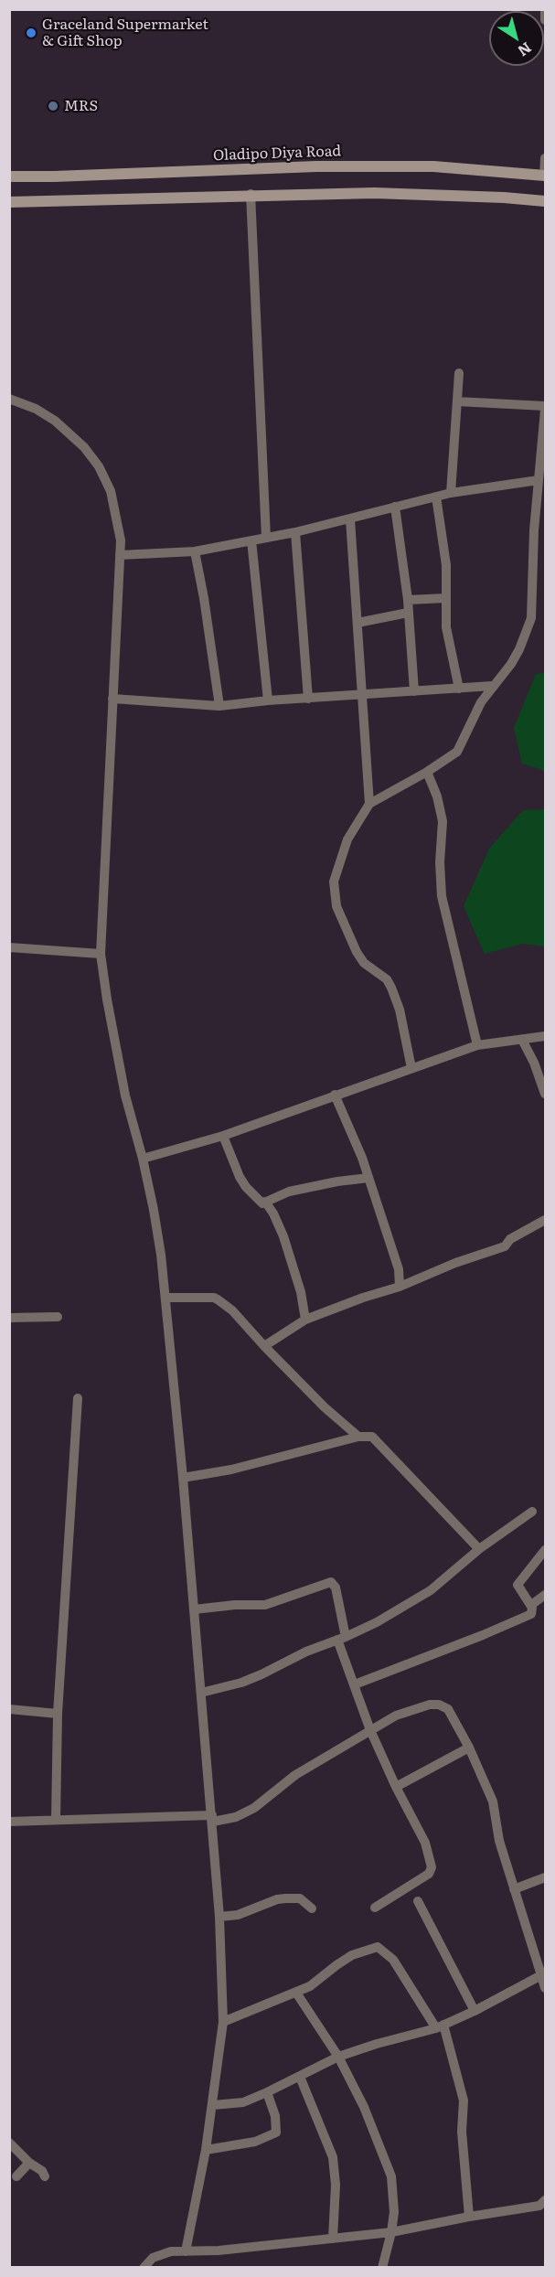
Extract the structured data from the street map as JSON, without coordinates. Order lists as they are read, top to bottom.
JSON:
{
  "streets": {
    "main road": ["Oladipo Diya Road"]
  },
  "places": ["Graceland Supermarket & Gift Shop", "MRS"],
  "north": "bottom right"
}
